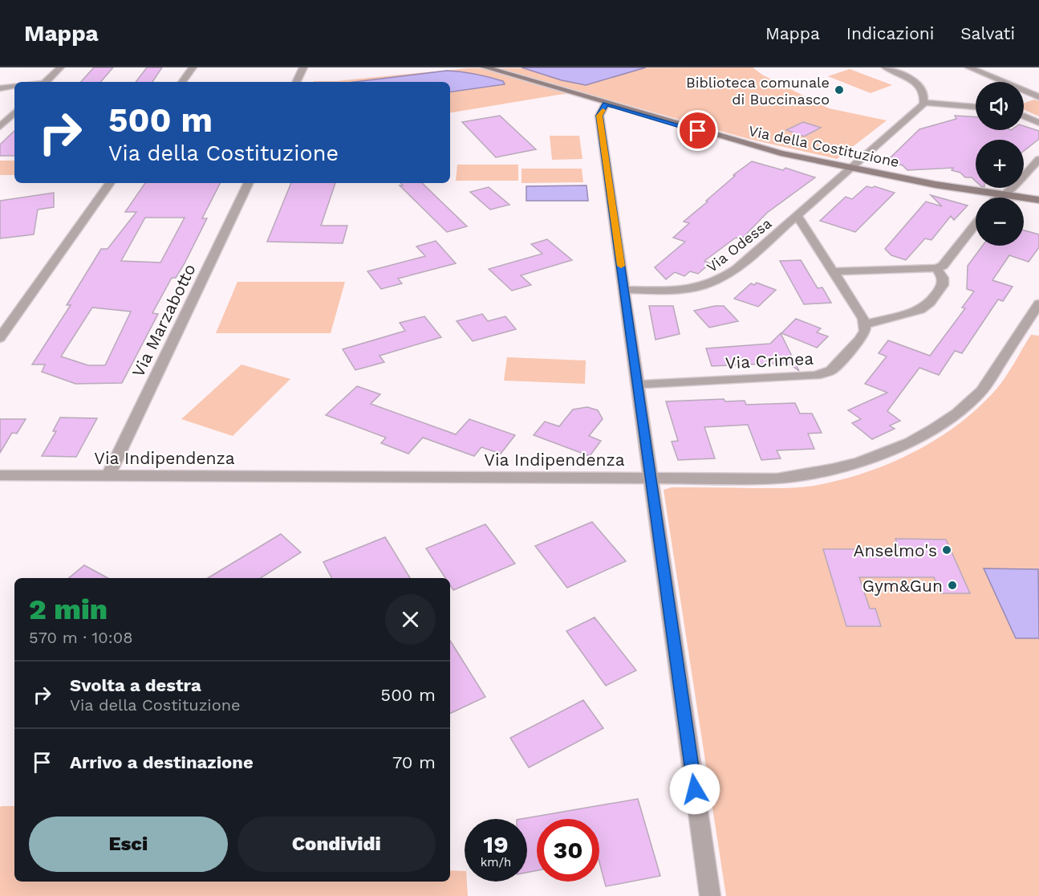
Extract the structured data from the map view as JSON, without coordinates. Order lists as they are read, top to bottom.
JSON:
{
  "streets": {
    "main road": ["Via della Costituzione"],
    "street": [
      "Via Odessa",
      "Via Marzabotto",
      "Via Crimea",
      "Via Indipendenza"
    ]
  },
  "crossings": [
    ["Via della Costituzione", "Via Odessa"],
    ["Via Marzabotto", "Via Indipendenza"]
  ],
  "places": ["Biblioteca comunale di Buccinasco", "Anselmo's", "Gym&Gun"],
  "page": {
    "header": "Mappa",
    "nav": ["Mappa", "Indicazioni", "Salvati"],
    "map_buttons": ["+", "−"],
    "turn": ["500 m", "Via della Costituzione"],
    "heading": ["2 min", "570 m · 10:08"],
    "list": [
      {
        "name": "Svolta a destra",
        "note": "Via della Costituzione",
        "value": "500 m"
      },
      {
        "name": "Arrivo a destinazione",
        "value": "70 m"
      }
    ],
    "buttons": ["Esci", "Condividi"],
    "speed": "19 km/h",
    "limit": "30"
  }
}
